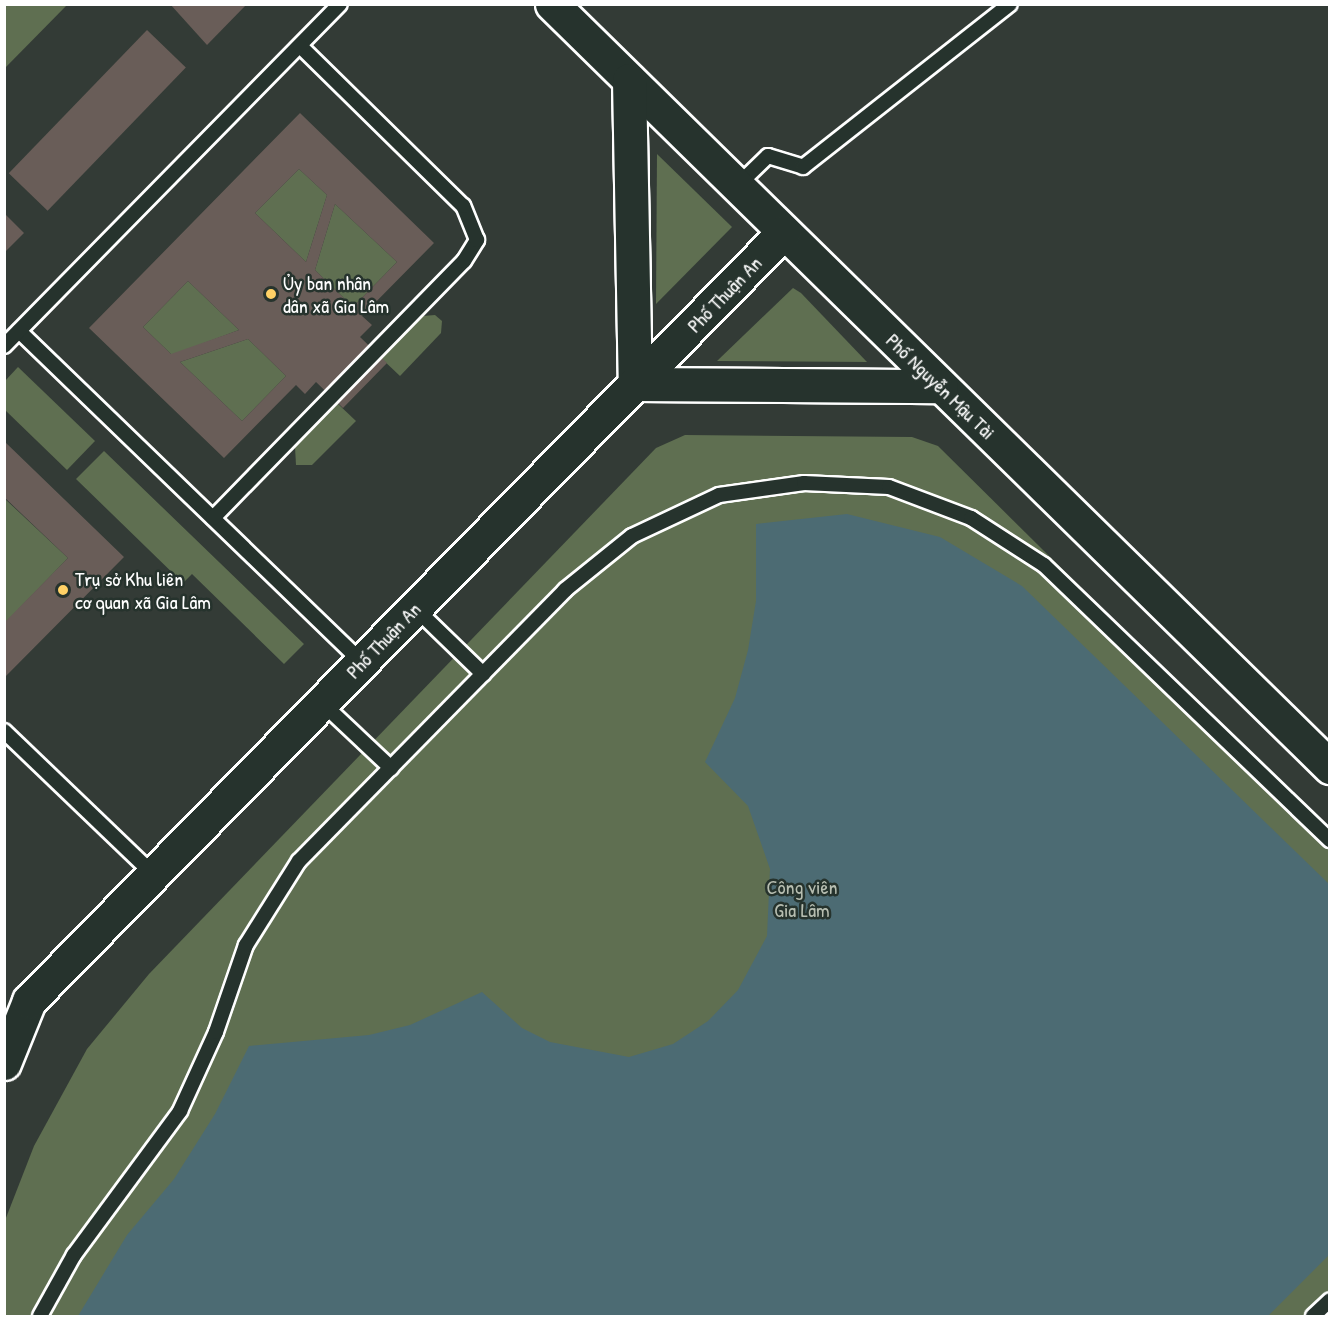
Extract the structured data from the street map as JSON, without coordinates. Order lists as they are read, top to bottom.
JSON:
{
  "streets": {
    "street": ["Phố Thuận An", "Phố Nguyễn Mậu Tài"]
  },
  "crossings": [
    ["Phố Thuận An", "Phố Nguyễn Mậu Tài"]
  ],
  "parks": ["Công viên Gia Lâm"],
  "places": ["Ủy ban nhân dân xã Gia Lâm", "Trụ sở Khu liên cơ quan xã Gia Lâm"]
}
